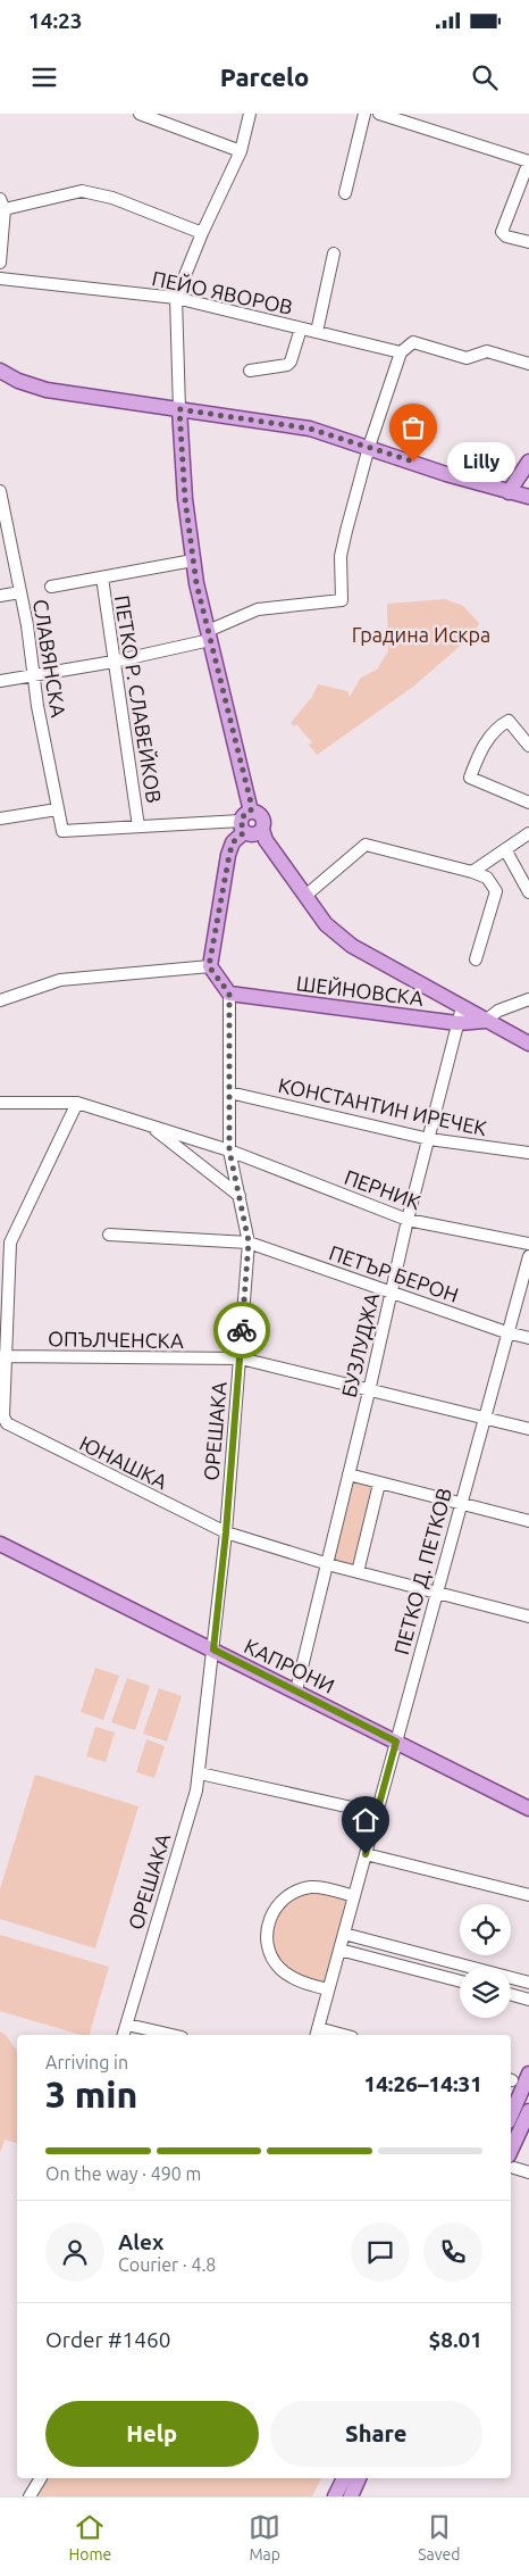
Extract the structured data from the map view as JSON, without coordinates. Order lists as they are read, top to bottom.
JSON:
{
  "streets": {
    "main road": ["ШЕЙНОВСКА", "КАПРОНИ"],
    "street": [
      "ПЕЙО ЯВОРОВ",
      "СЛАВЯНСКА",
      "ПЕТКО Р. СЛАВЕЙКОВ",
      "КОНСТАНТИН ИРЕЧЕК",
      "ПЕРНИК",
      "ПЕТЪР БЕРОН",
      "ОПЪЛЧЕНСКА",
      "БУЗЛУДЖА",
      "ОРЕШАКА",
      "ЮНАШКА",
      "ПЕТКО Д. ПЕТКОВ"
    ]
  },
  "crossings": [
    ["СЛАВЯНСКА", "ПЕТКО Р. СЛАВЕЙКОВ"],
    ["ШЕЙНОВСКА", "БУЗЛУДЖА"],
    ["ШЕЙНОВСКА", "ОРЕШАКА"],
    ["КОНСТАНТИН ИРЕЧЕК", "БУЗЛУДЖА"],
    ["КОНСТАНТИН ИРЕЧЕК", "ОРЕШАКА"],
    ["ПЕРНИК", "БУЗЛУДЖА"],
    ["ПЕРНИК", "ОРЕШАКА"],
    ["ПЕТЪР БЕРОН", "БУЗЛУДЖА"],
    ["ПЕТЪР БЕРОН", "ОРЕШАКА"],
    ["ПЕТЪР БЕРОН", "ПЕТКО Д. ПЕТКОВ"],
    ["ОПЪЛЧЕНСКА", "БУЗЛУДЖА"],
    ["ОПЪЛЧЕНСКА", "ОРЕШАКА"],
    ["ОПЪЛЧЕНСКА", "ЮНАШКА"],
    ["ОПЪЛЧЕНСКА", "ПЕТКО Д. ПЕТКОВ"],
    ["БУЗЛУДЖА", "ЮНАШКА"],
    ["БУЗЛУДЖА", "КАПРОНИ"],
    ["ОРЕШАКА", "ЮНАШКА"],
    ["ОРЕШАКА", "КАПРОНИ"],
    ["ЮНАШКА", "ПЕТКО Д. ПЕТКОВ"],
    ["ПЕТКО Д. ПЕТКОВ", "КАПРОНИ"]
  ],
  "parks": ["Градина Искра"],
  "places": ["Lilly"],
  "page": {
    "status": "14:23",
    "header": "Parcelo",
    "bubble": "Lilly",
    "heading": ["3 min", "Arriving in", "14:26–14:31"],
    "panel": [
      "Alex",
      "Courier · 4.8",
      "Order #1460",
      "$8.01"
    ],
    "bar": "On the way · 490 m",
    "buttons": ["Help", "Share"],
    "tabs": ["Home", "Map", "Saved"]
  }
}
